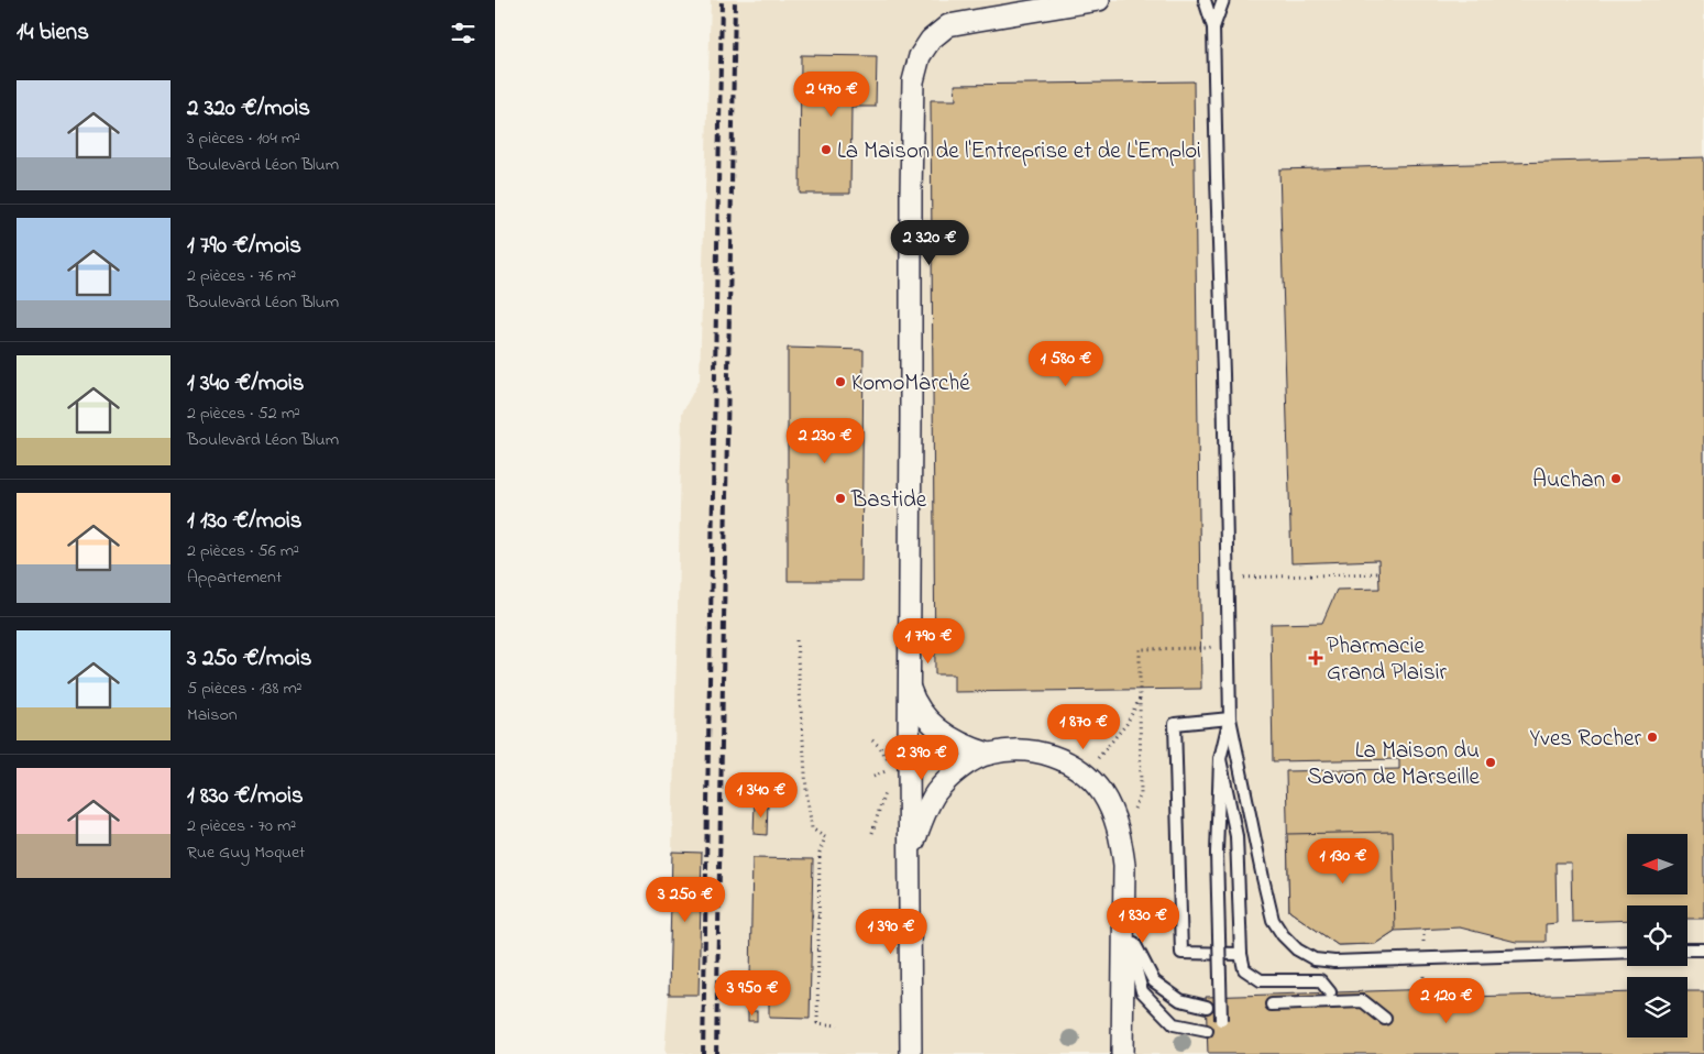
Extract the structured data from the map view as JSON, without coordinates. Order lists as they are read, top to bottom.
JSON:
{
  "places": {
    "other": [
      "La Maison de l'Entreprise et de L'Emploi",
      "KomoMarché",
      "Auchan",
      "Bastide",
      "Yves Rocher",
      "La Maison du Savon de Marseille"
    ],
    "health": ["Pharmacie Grand Plaisir"]
  },
  "north": "left",
  "page": {
    "heading": "14 biens",
    "list": [
      {
        "name": "2 320 €/mois",
        "note": "3 pièces · 104 m² · Boulevard Léon Blum"
      },
      {
        "name": "1 790 €/mois",
        "note": "2 pièces · 76 m² · Boulevard Léon Blum"
      },
      {
        "name": "1 340 €/mois",
        "note": "2 pièces · 52 m² · Boulevard Léon Blum"
      },
      {
        "name": "1 130 €/mois",
        "note": "2 pièces · 56 m² · Appartement"
      },
      {
        "name": "3 250 €/mois",
        "note": "5 pièces · 138 m² · Maison"
      },
      {
        "name": "1 830 €/mois",
        "note": "2 pièces · 70 m² · Rue Guy Moquet"
      }
    ],
    "price": [
      "2 470 €",
      "2 320 €",
      "1 580 €",
      "2 230 €",
      "1 790 €",
      "1 870 €",
      "2 390 €",
      "1 340 €",
      "1 130 €",
      "3 250 €",
      "1 830 €",
      "1 390 €",
      "3 950 €",
      "2 120 €"
    ]
  }
}
